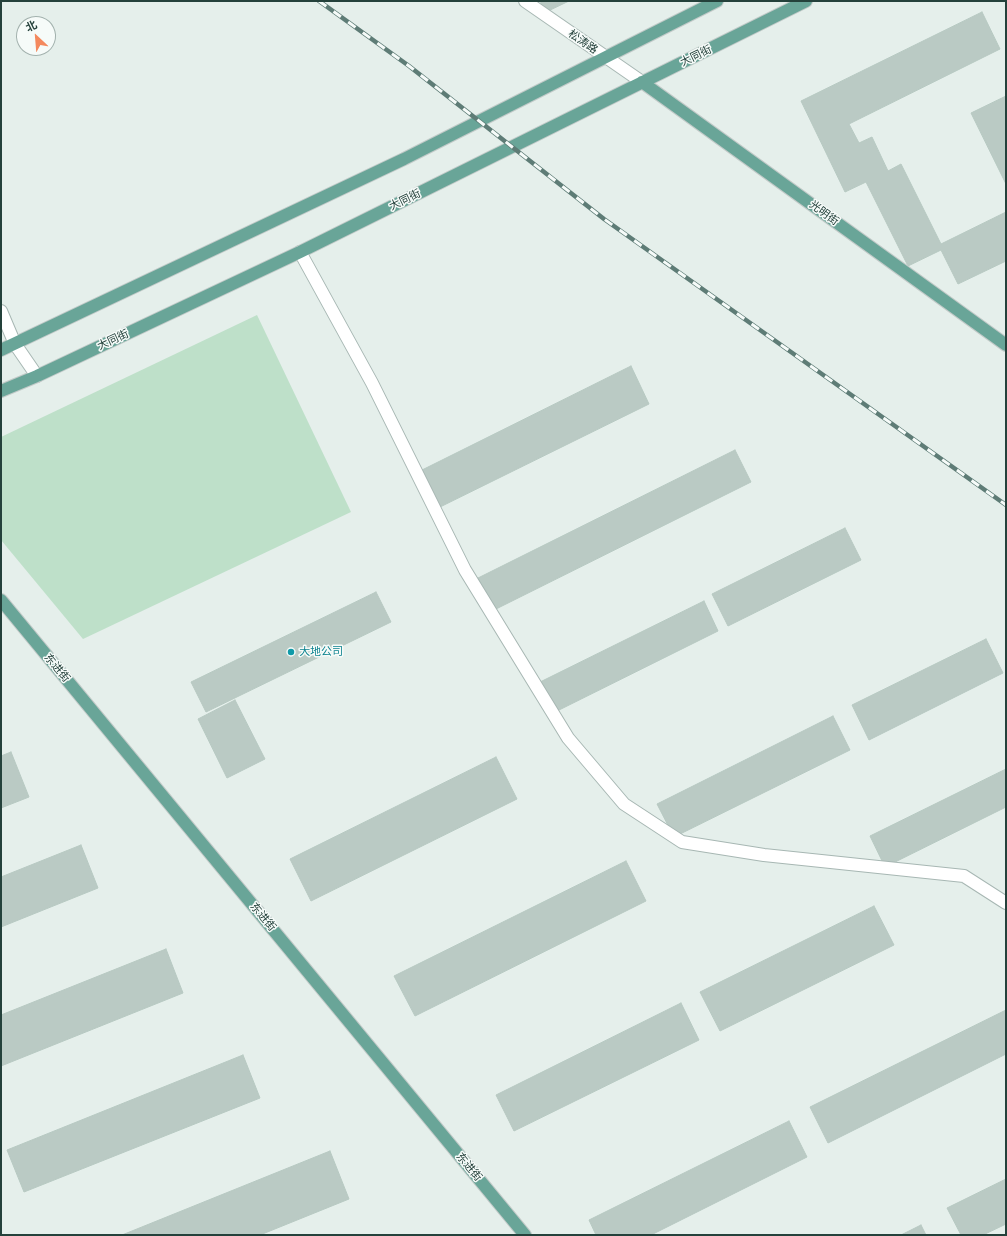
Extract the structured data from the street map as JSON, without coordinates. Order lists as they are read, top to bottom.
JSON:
{
  "streets": {
    "main road": ["大同街", "光明街", "东进街"],
    "street": ["松涛路"]
  },
  "crossings": [
    ["松涛路", "大同街"],
    ["松涛路", "光明街"],
    ["大同街", "光明街"]
  ],
  "places": ["大地公司"],
  "north": "top left"
}
